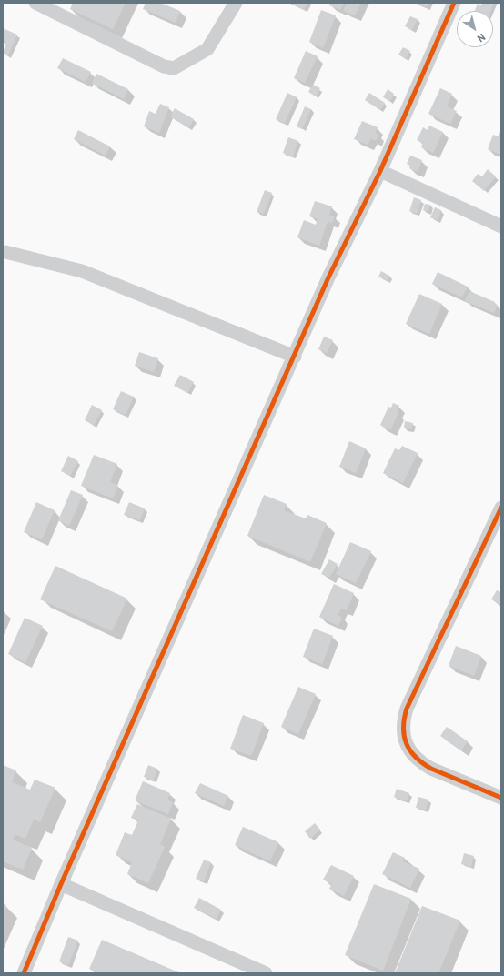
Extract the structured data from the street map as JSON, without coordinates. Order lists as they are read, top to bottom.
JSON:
{
  "north": "bottom right"
}
